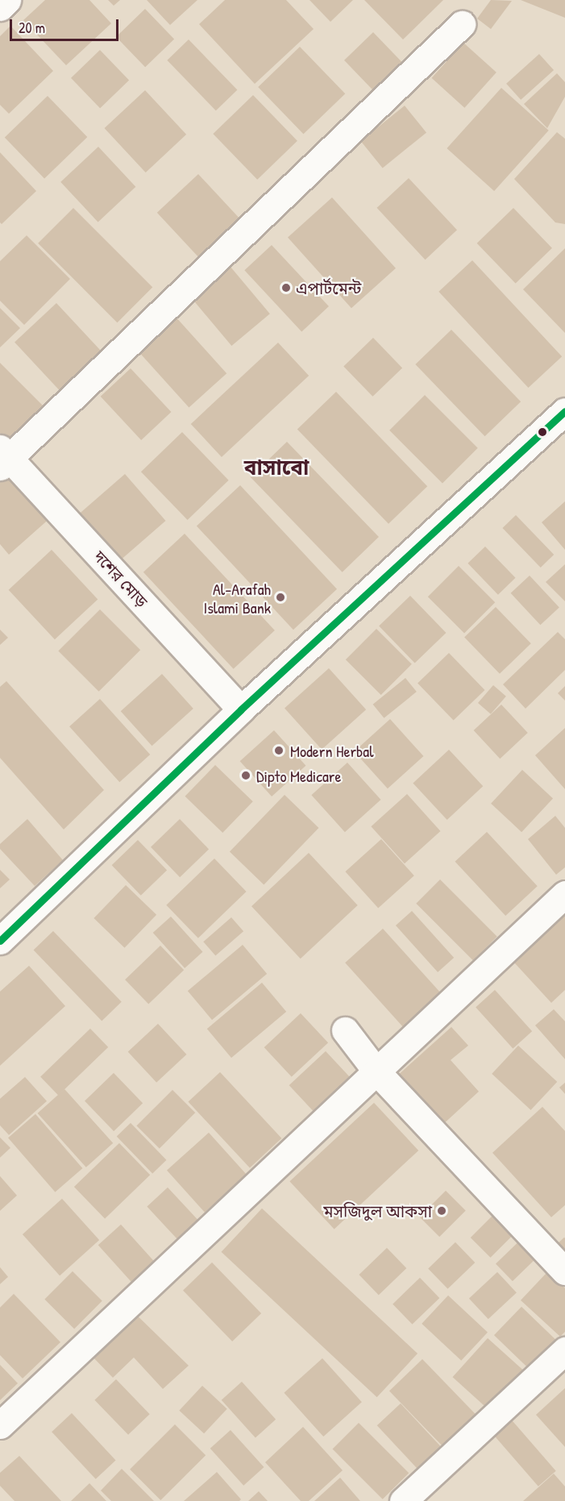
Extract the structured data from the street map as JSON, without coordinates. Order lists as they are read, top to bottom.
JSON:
{
  "streets": {
    "street": ["দশের মোড়"]
  },
  "districts": ["বাসাবো"],
  "places": [
    "এপার্টমেন্ট",
    "Al-Arafah Islami Bank",
    "Modern Herbal",
    "Dipto Medicare",
    "মসজিদুল আকসা"
  ],
  "scale_bar": "20 m"
}
